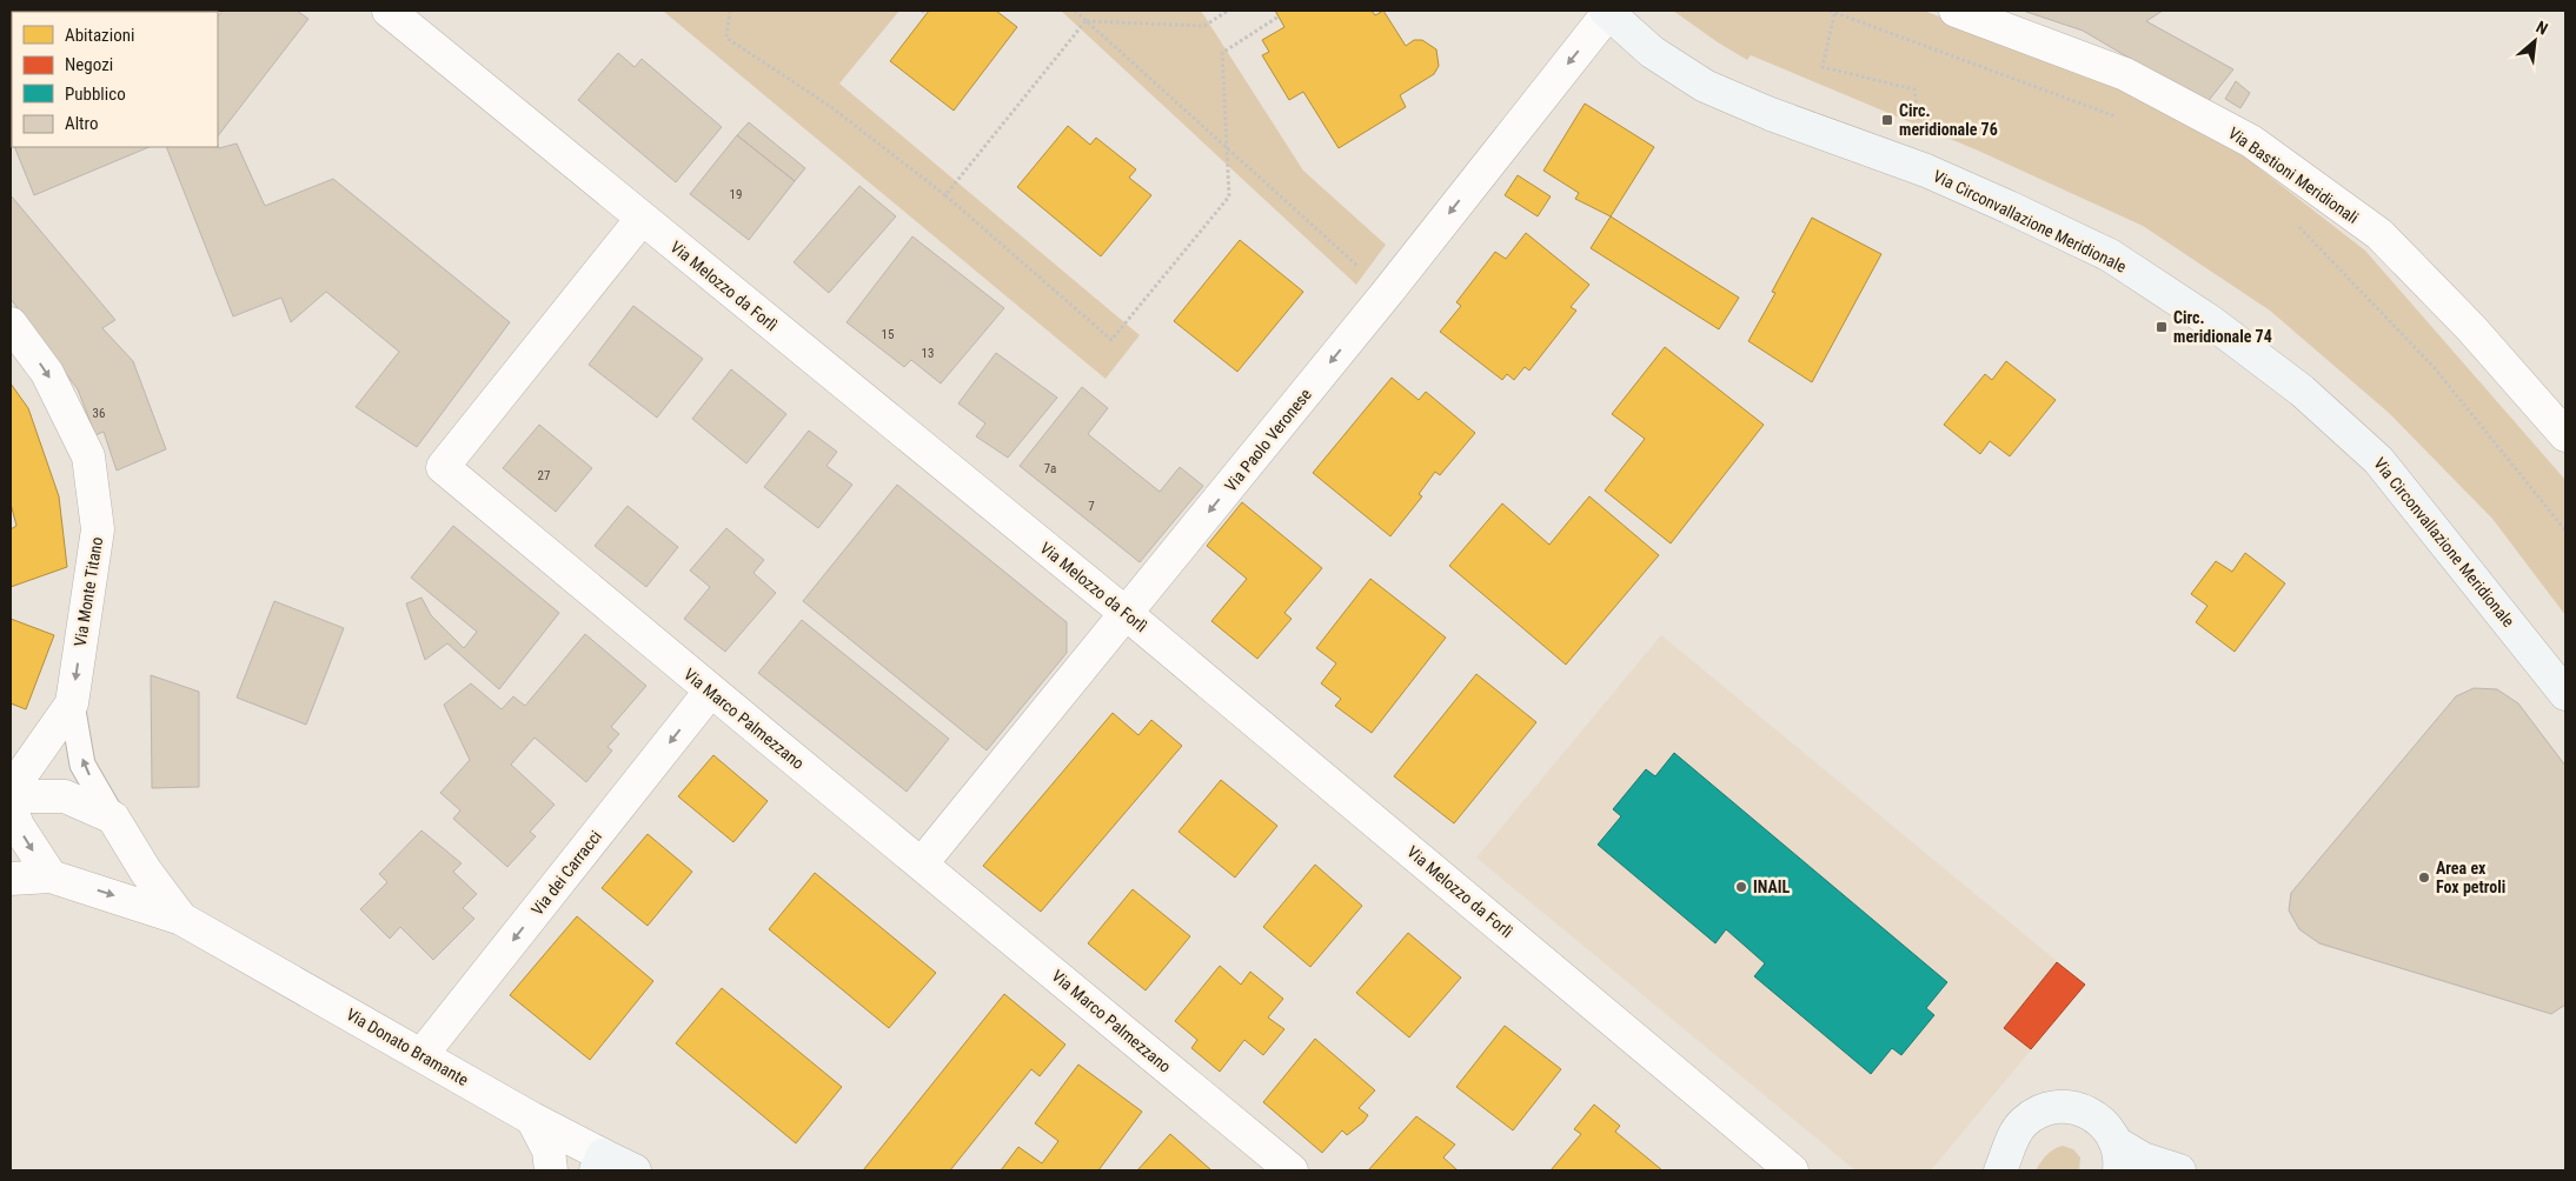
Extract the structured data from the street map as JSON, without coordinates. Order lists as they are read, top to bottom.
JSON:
{
  "streets": {
    "street": [
      "Via Bastioni Meridionali",
      "Via Circonvallazione Meridionale",
      "Via Melozzo da Forlì",
      "Via Paolo Veronese",
      "Via Monte Titano",
      "Via Marco Palmezzano",
      "Via dei Carracci",
      "Via Donato Bramante"
    ]
  },
  "crossings": [
    ["Via Circonvallazione Meridionale", "Via Paolo Veronese"],
    ["Via Melozzo da Forlì", "Via Paolo Veronese"],
    ["Via Melozzo da Forlì", "Via Marco Palmezzano"],
    ["Via Paolo Veronese", "Via Marco Palmezzano"],
    ["Via Monte Titano", "Via Donato Bramante"],
    ["Via Marco Palmezzano", "Via dei Carracci"],
    ["Via dei Carracci", "Via Donato Bramante"]
  ],
  "one_way": ["Via Paolo Veronese", "Via Monte Titano", "Via dei Carracci"],
  "places": {
    "transit": ["Circ. meridionale 76", "Circ. meridionale 74"],
    "other": ["Area ex Fox petroli", "INAIL"]
  },
  "house_numbers": [
    "19",
    "15",
    "13",
    "36",
    "7a",
    "27",
    "7"
  ],
  "legend": [
    "Abitazioni",
    "Negozi",
    "Pubblico",
    "Altro"
  ],
  "north": "top right"
}
